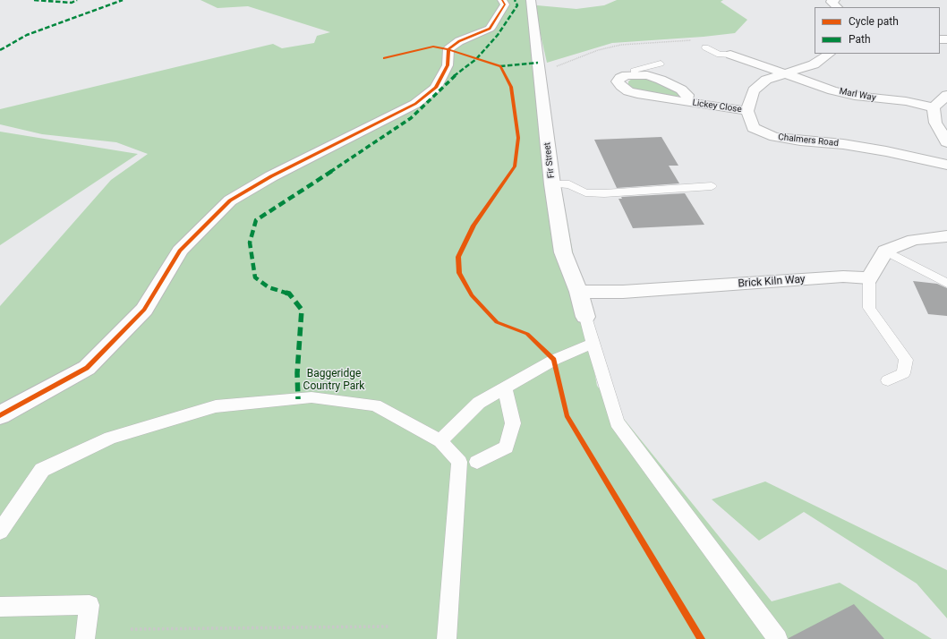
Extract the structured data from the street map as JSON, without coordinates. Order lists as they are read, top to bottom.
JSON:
{
  "streets": {
    "street": [
      "Marl Way",
      "Lickey Close",
      "Chalmers Road",
      "Fir Street",
      "Brick Kiln Way"
    ]
  },
  "crossings": [
    ["Lickey Close", "Chalmers Road"],
    ["Fir Street", "Brick Kiln Way"]
  ],
  "parks": ["Baggeridge Country Park"],
  "legend": ["Cycle path", "Path"]
}
